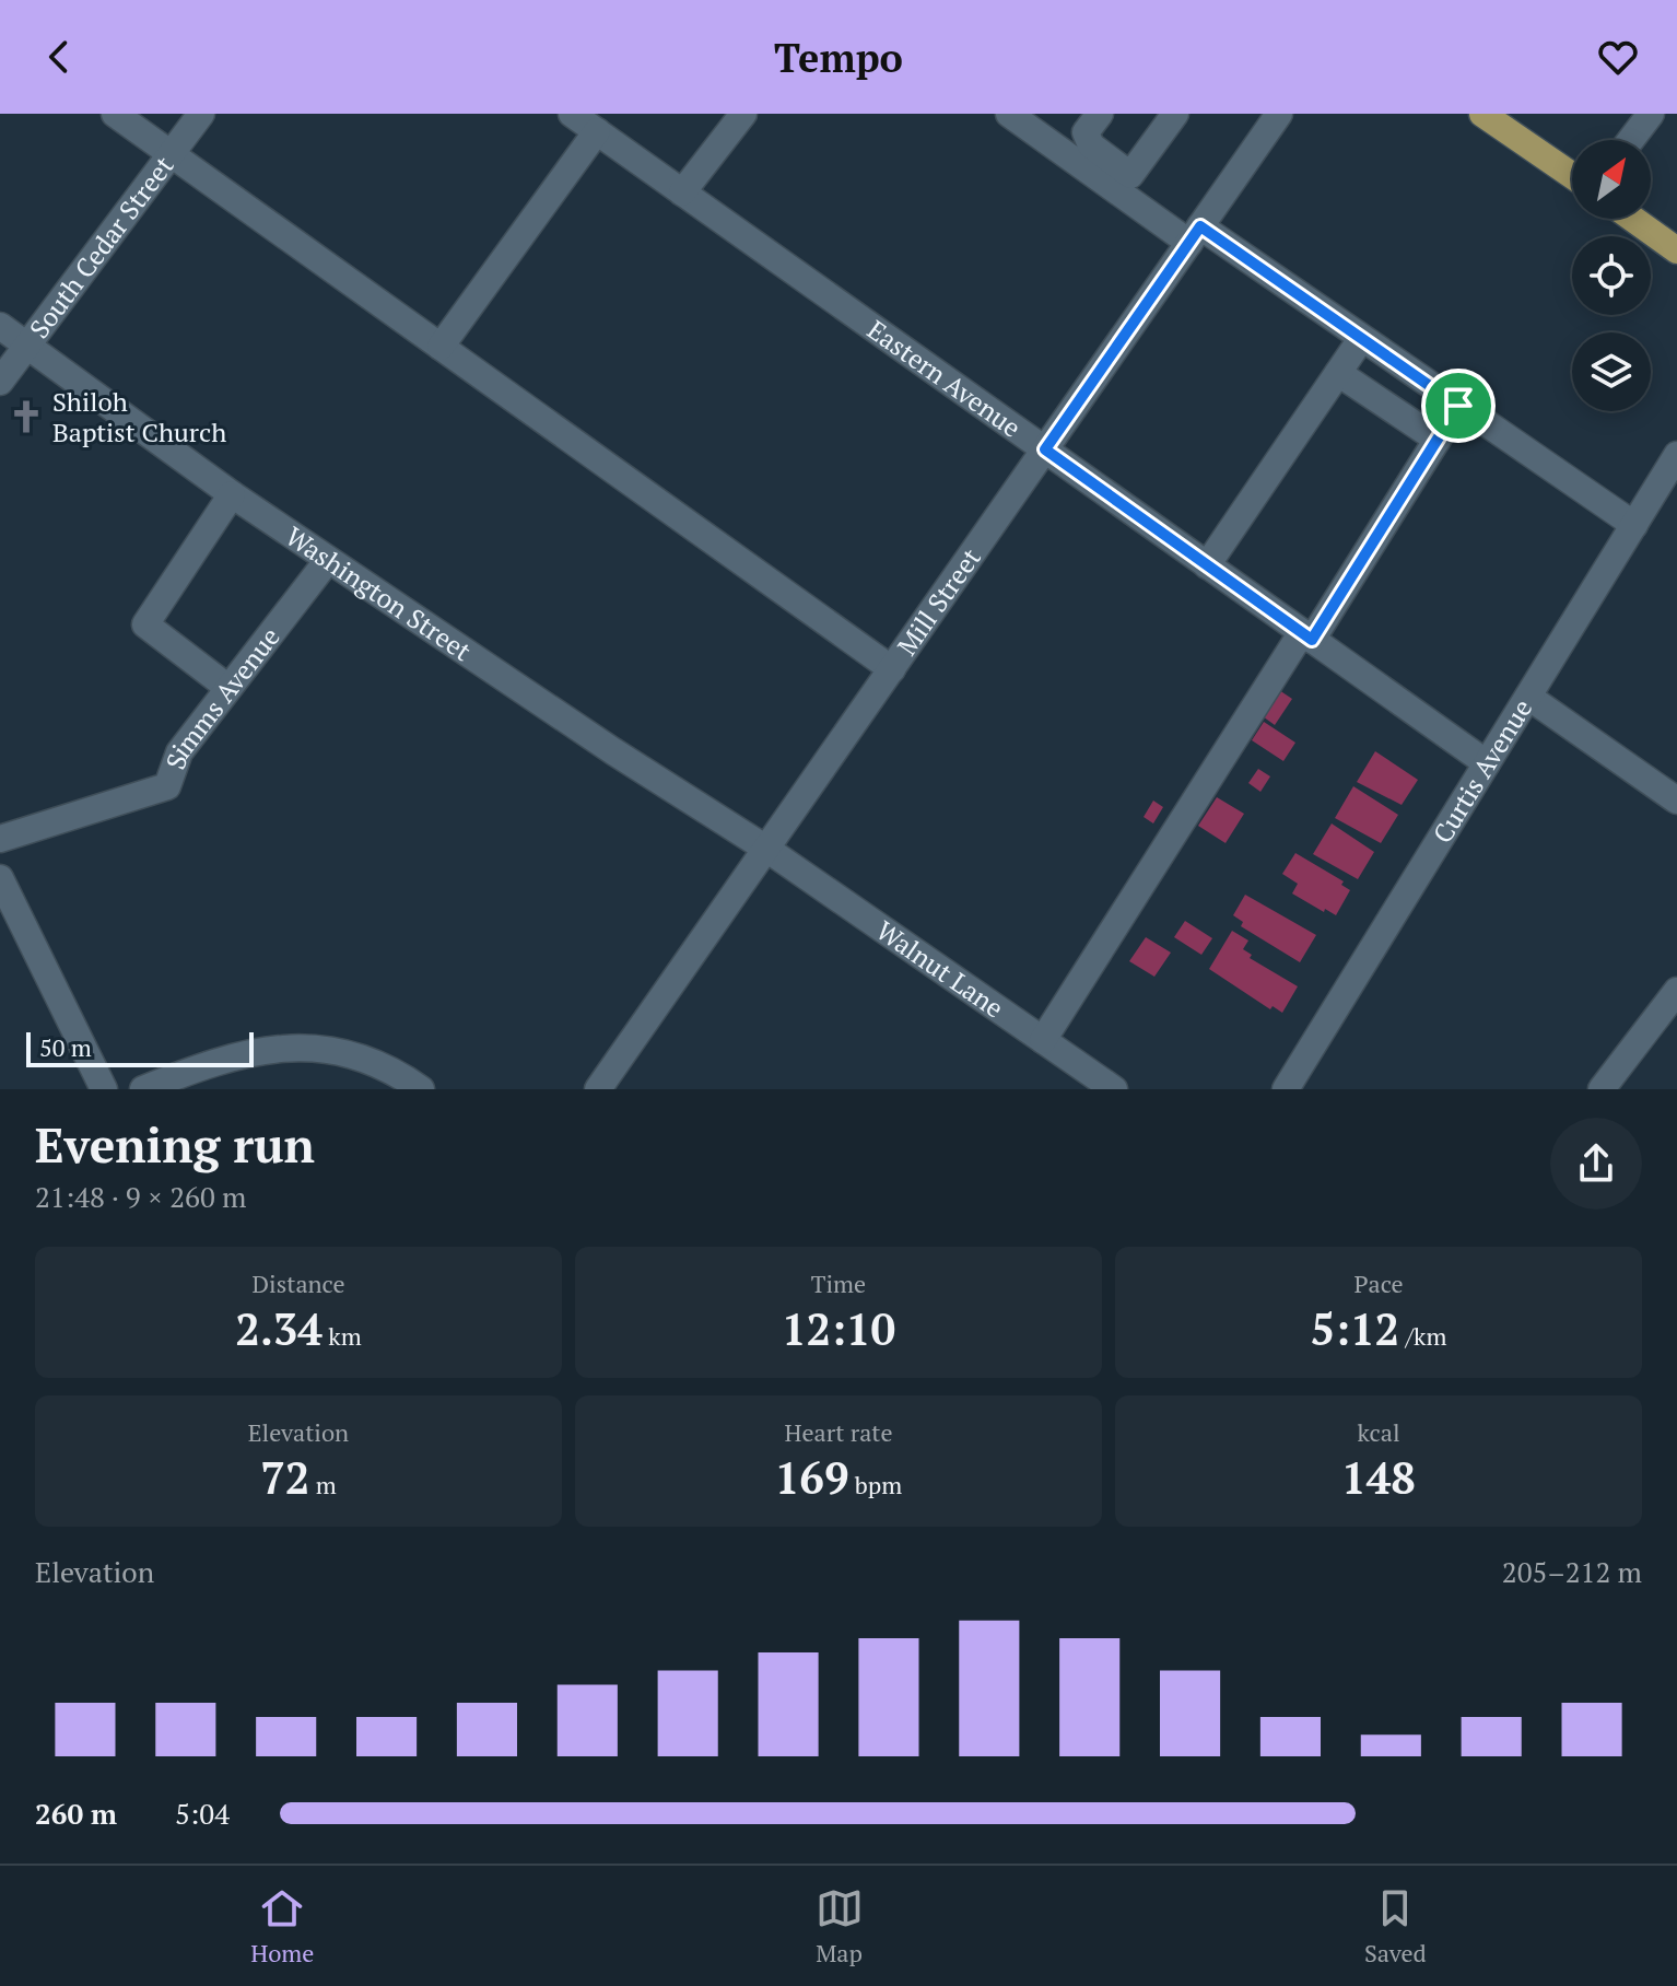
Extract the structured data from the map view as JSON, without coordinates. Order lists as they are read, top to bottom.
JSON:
{
  "streets": {
    "street": [
      "South Cedar Street",
      "Eastern Avenue",
      "Washington Street",
      "Mill Street",
      "Simms Avenue",
      "Curtis Avenue",
      "Walnut Lane"
    ]
  },
  "crossings": [
    ["South Cedar Street", "Washington Street"],
    ["Eastern Avenue", "Mill Street"],
    ["Eastern Avenue", "Curtis Avenue"],
    ["Washington Street", "Mill Street"],
    ["Washington Street", "Simms Avenue"],
    ["Washington Street", "Walnut Lane"],
    ["Mill Street", "Walnut Lane"]
  ],
  "places": {
    "church": ["Shiloh Baptist Church"]
  },
  "scale_bar": "50 m",
  "north": "top right",
  "page": {
    "header": "Tempo",
    "scale": "50 m",
    "heading": ["Evening run", "21:48 · 9 × 260 m"],
    "stats": [
      ["Distance", "2.34 km"],
      ["Time", "12:10"],
      ["Pace", "5:12 /km"],
      ["Elevation", "72 m"],
      ["Heart rate", "169 bpm"],
      ["kcal", "148"]
    ],
    "chart": ["Elevation", "205–212 m"],
    "list": [
      {
        "name": "260 m",
        "note": "5:04"
      }
    ],
    "tabs": ["Home", "Map", "Saved"]
  }
}
